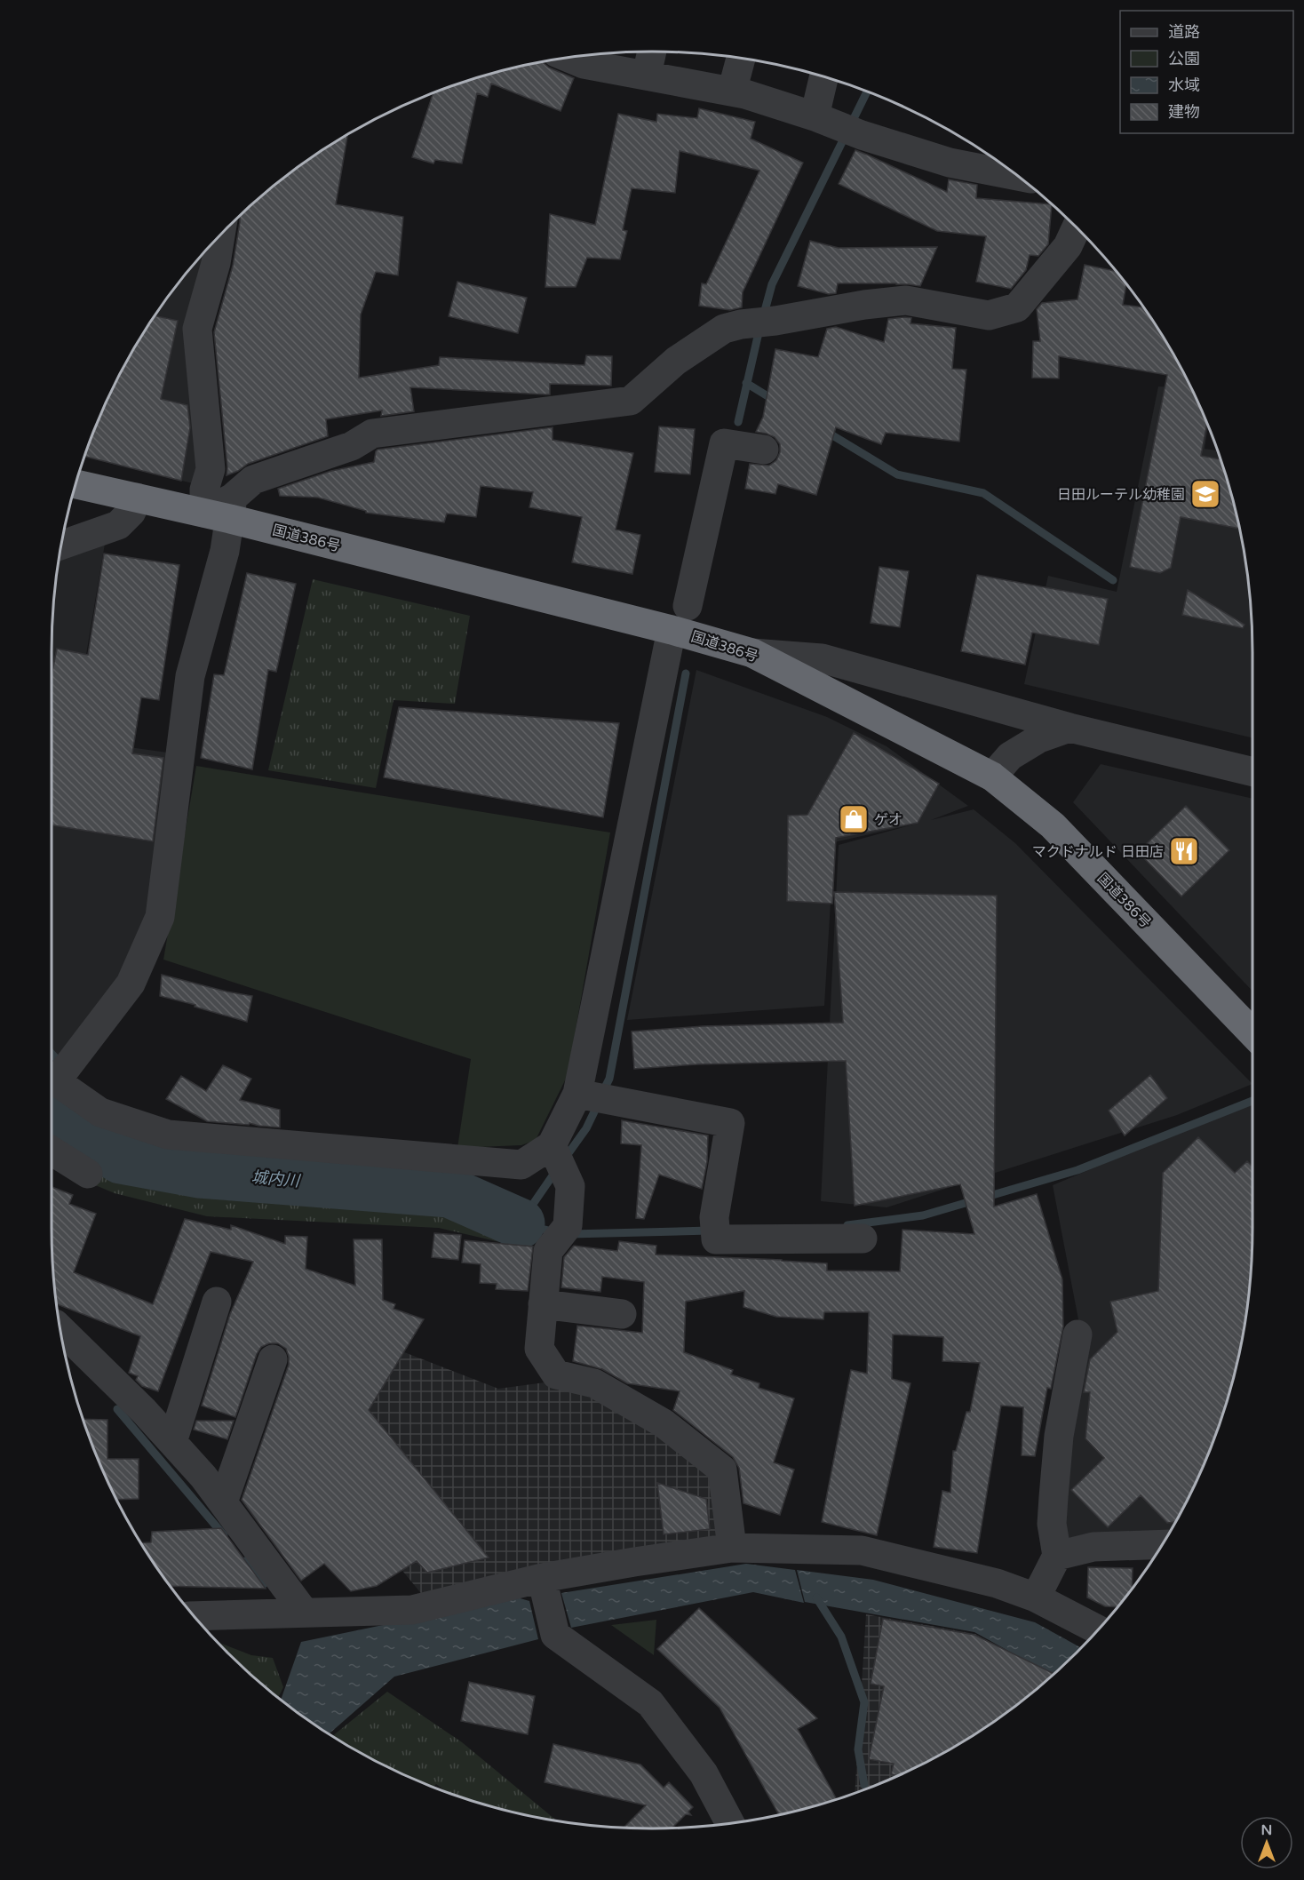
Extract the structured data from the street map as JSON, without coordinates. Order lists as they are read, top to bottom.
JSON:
{
  "streets": {
    "highway": ["国道386号"]
  },
  "water": ["城内川"],
  "places": {
    "school or university": ["日田ルーテル幼稚園"],
    "shop": ["ゲオ"],
    "restaurant": ["マクドナルド 日田店"]
  },
  "legend": [
    "道路",
    "公園",
    "水域",
    "建物"
  ],
  "north": "top"
}
